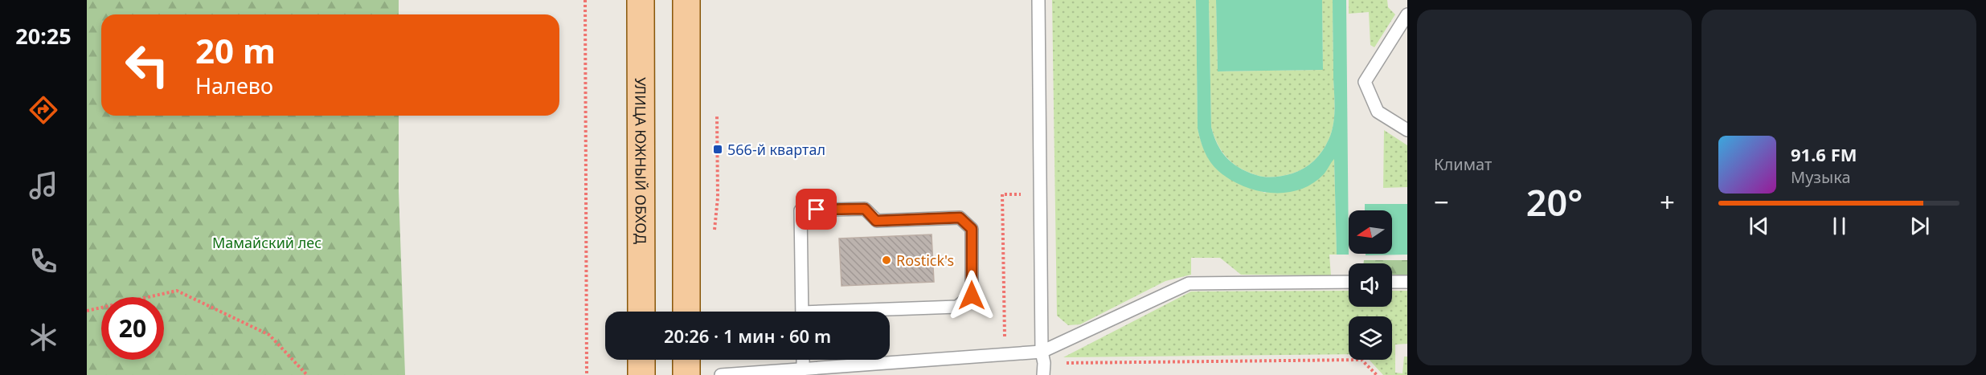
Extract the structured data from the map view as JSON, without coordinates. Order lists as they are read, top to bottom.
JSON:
{
  "streets": {
    "main road": ["УЛИЦА ЮЖНЫЙ ОБХОД"]
  },
  "parks": ["Мамайский лес"],
  "places": {
    "transit": ["566-й квартал"],
    "other": ["Rostick's"]
  },
  "north": "left",
  "page": {
    "tabs": "20:25",
    "tile": "Климат",
    "turn": ["20 m", "Налево"],
    "song": ["91.6 FM", "Музыка"],
    "heat": ["−", "20°", "+"],
    "limit": "20",
    "trip": "20:26 · 1 мин · 60 m"
  }
}
